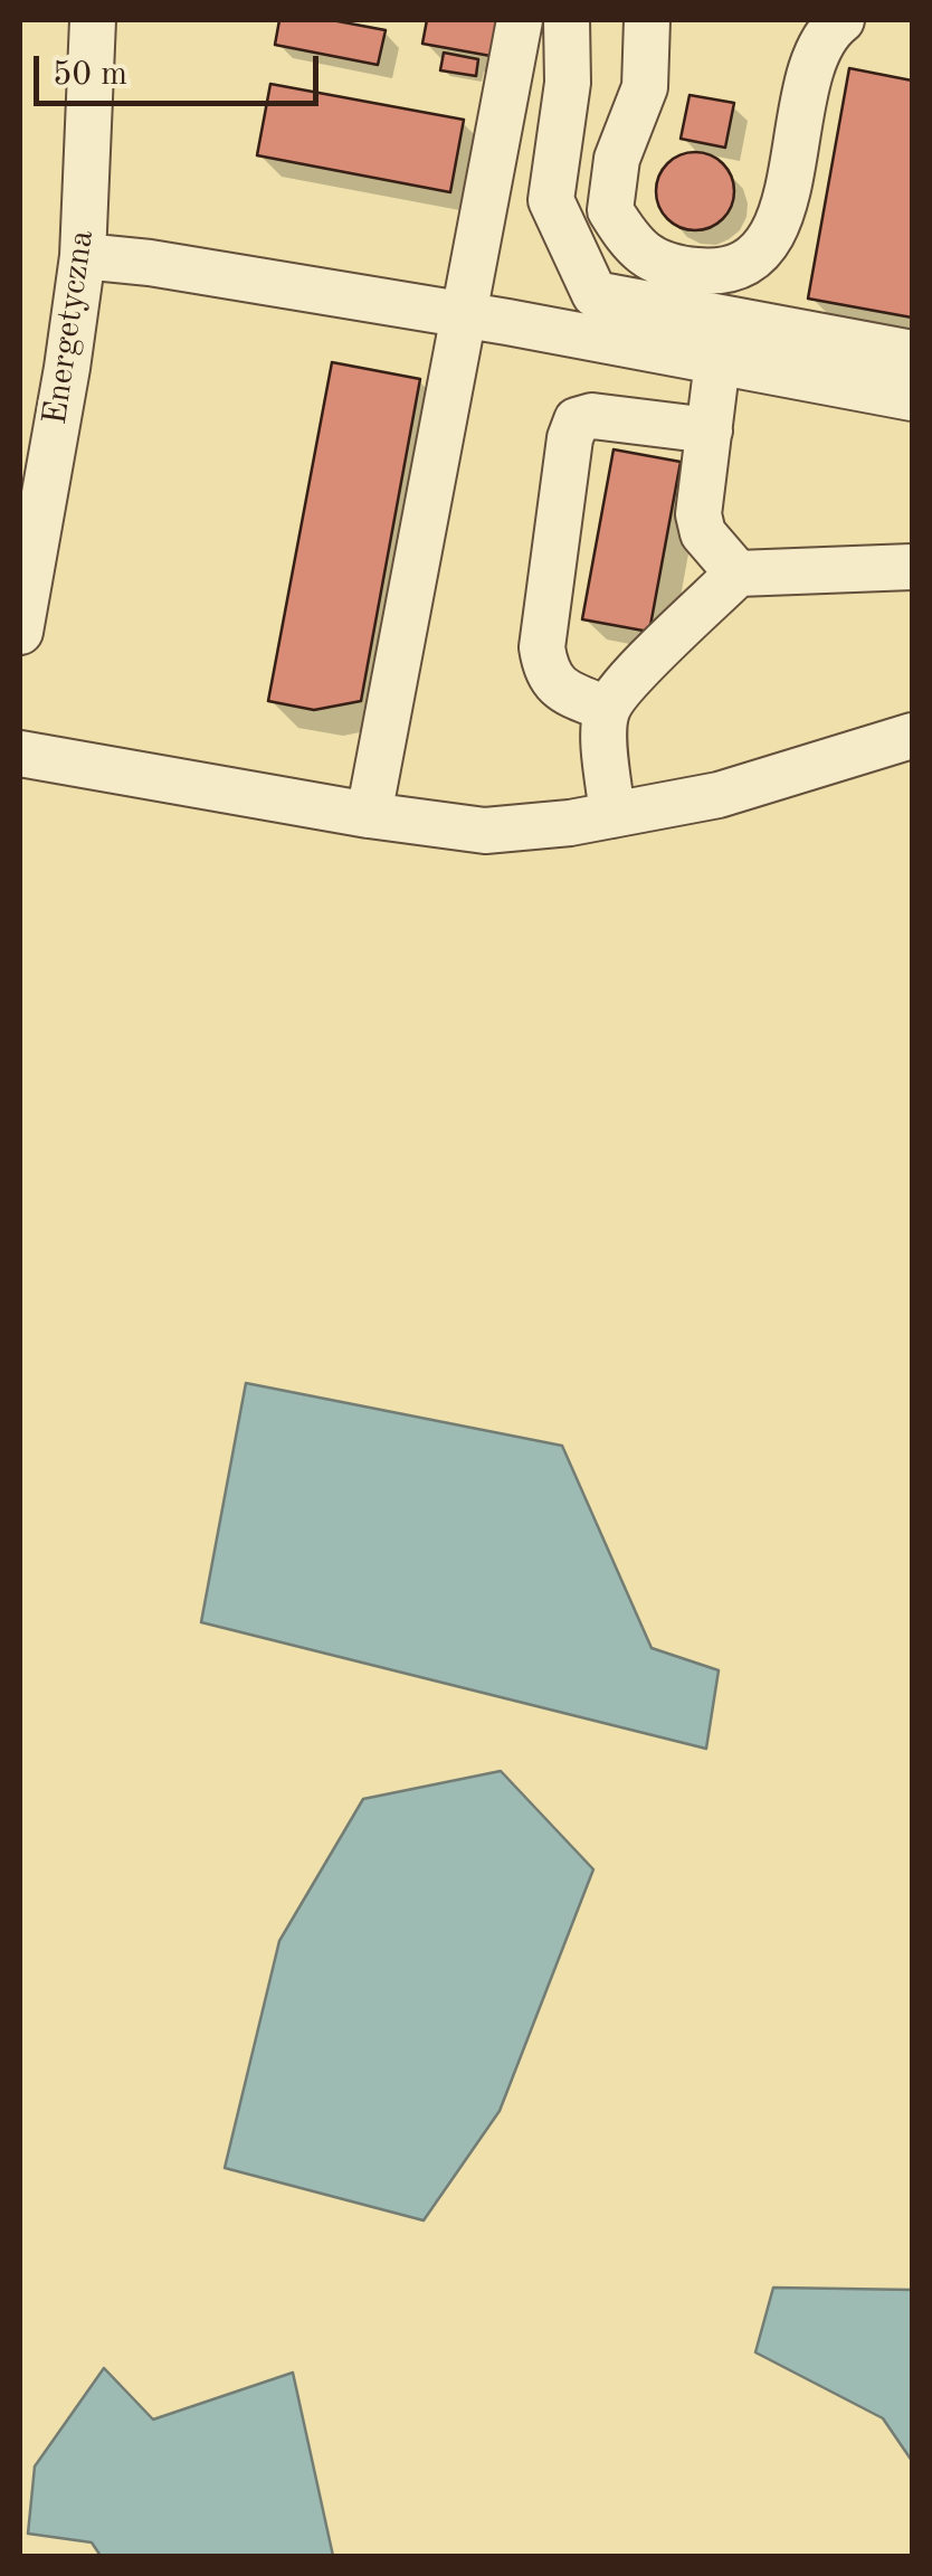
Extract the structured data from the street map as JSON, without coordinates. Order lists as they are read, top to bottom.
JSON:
{
  "streets": {
    "street": ["Energetyczna"]
  },
  "scale_bar": "50 m"
}
